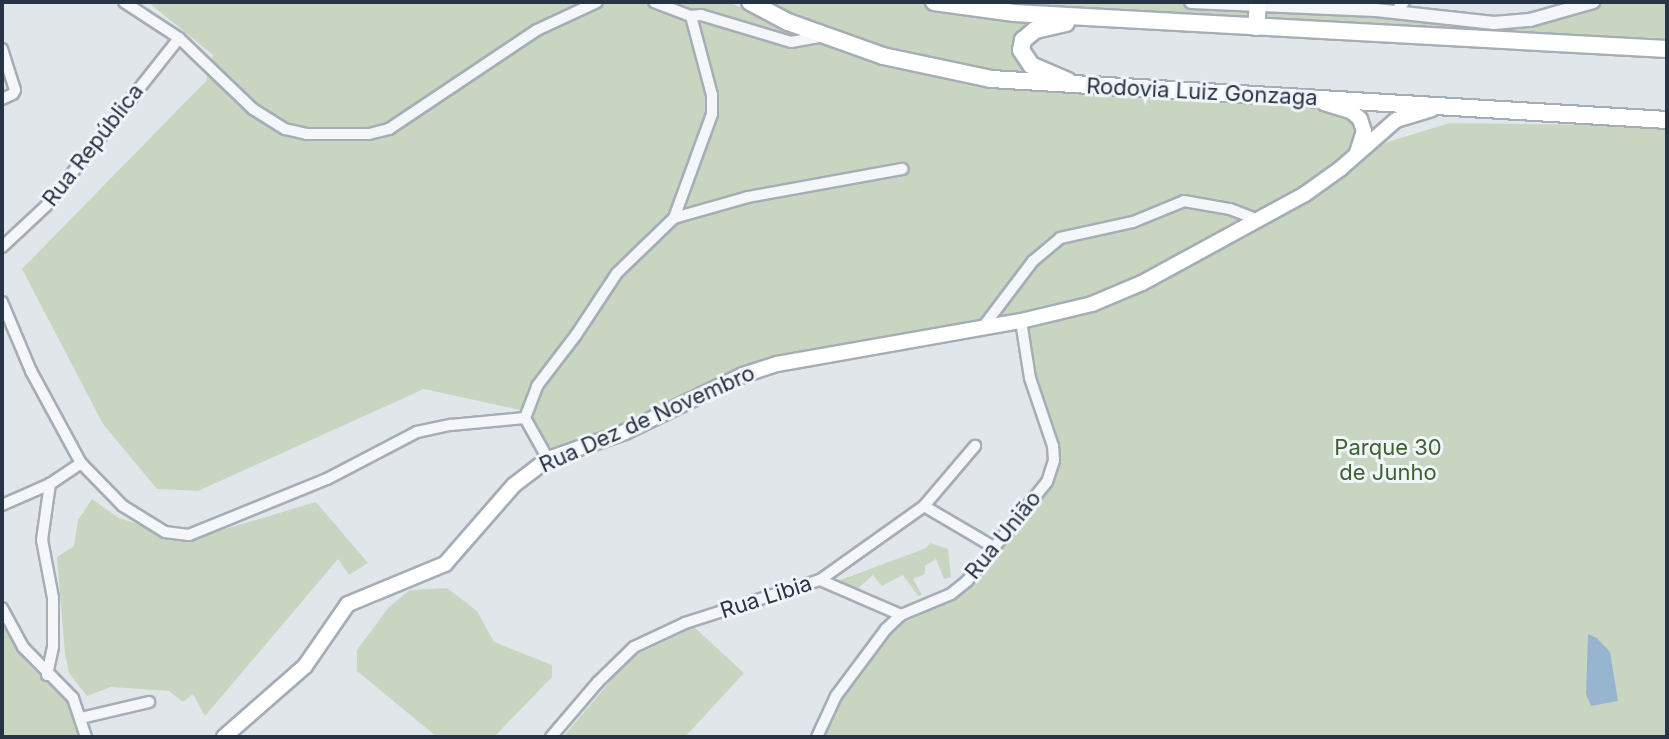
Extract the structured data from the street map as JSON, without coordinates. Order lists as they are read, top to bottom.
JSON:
{
  "streets": {
    "highway": ["Rodovia Luiz Gonzaga"],
    "main road": ["Rua Dez de Novembro"],
    "street": ["Rua República", "Rua União", "Rua Libia"]
  },
  "crossings": [
    ["Rodovia Luiz Gonzaga", "Rua Dez de Novembro"],
    ["Rua Dez de Novembro", "Rua União"]
  ],
  "parks": ["Parque 30 de Junho"]
}
